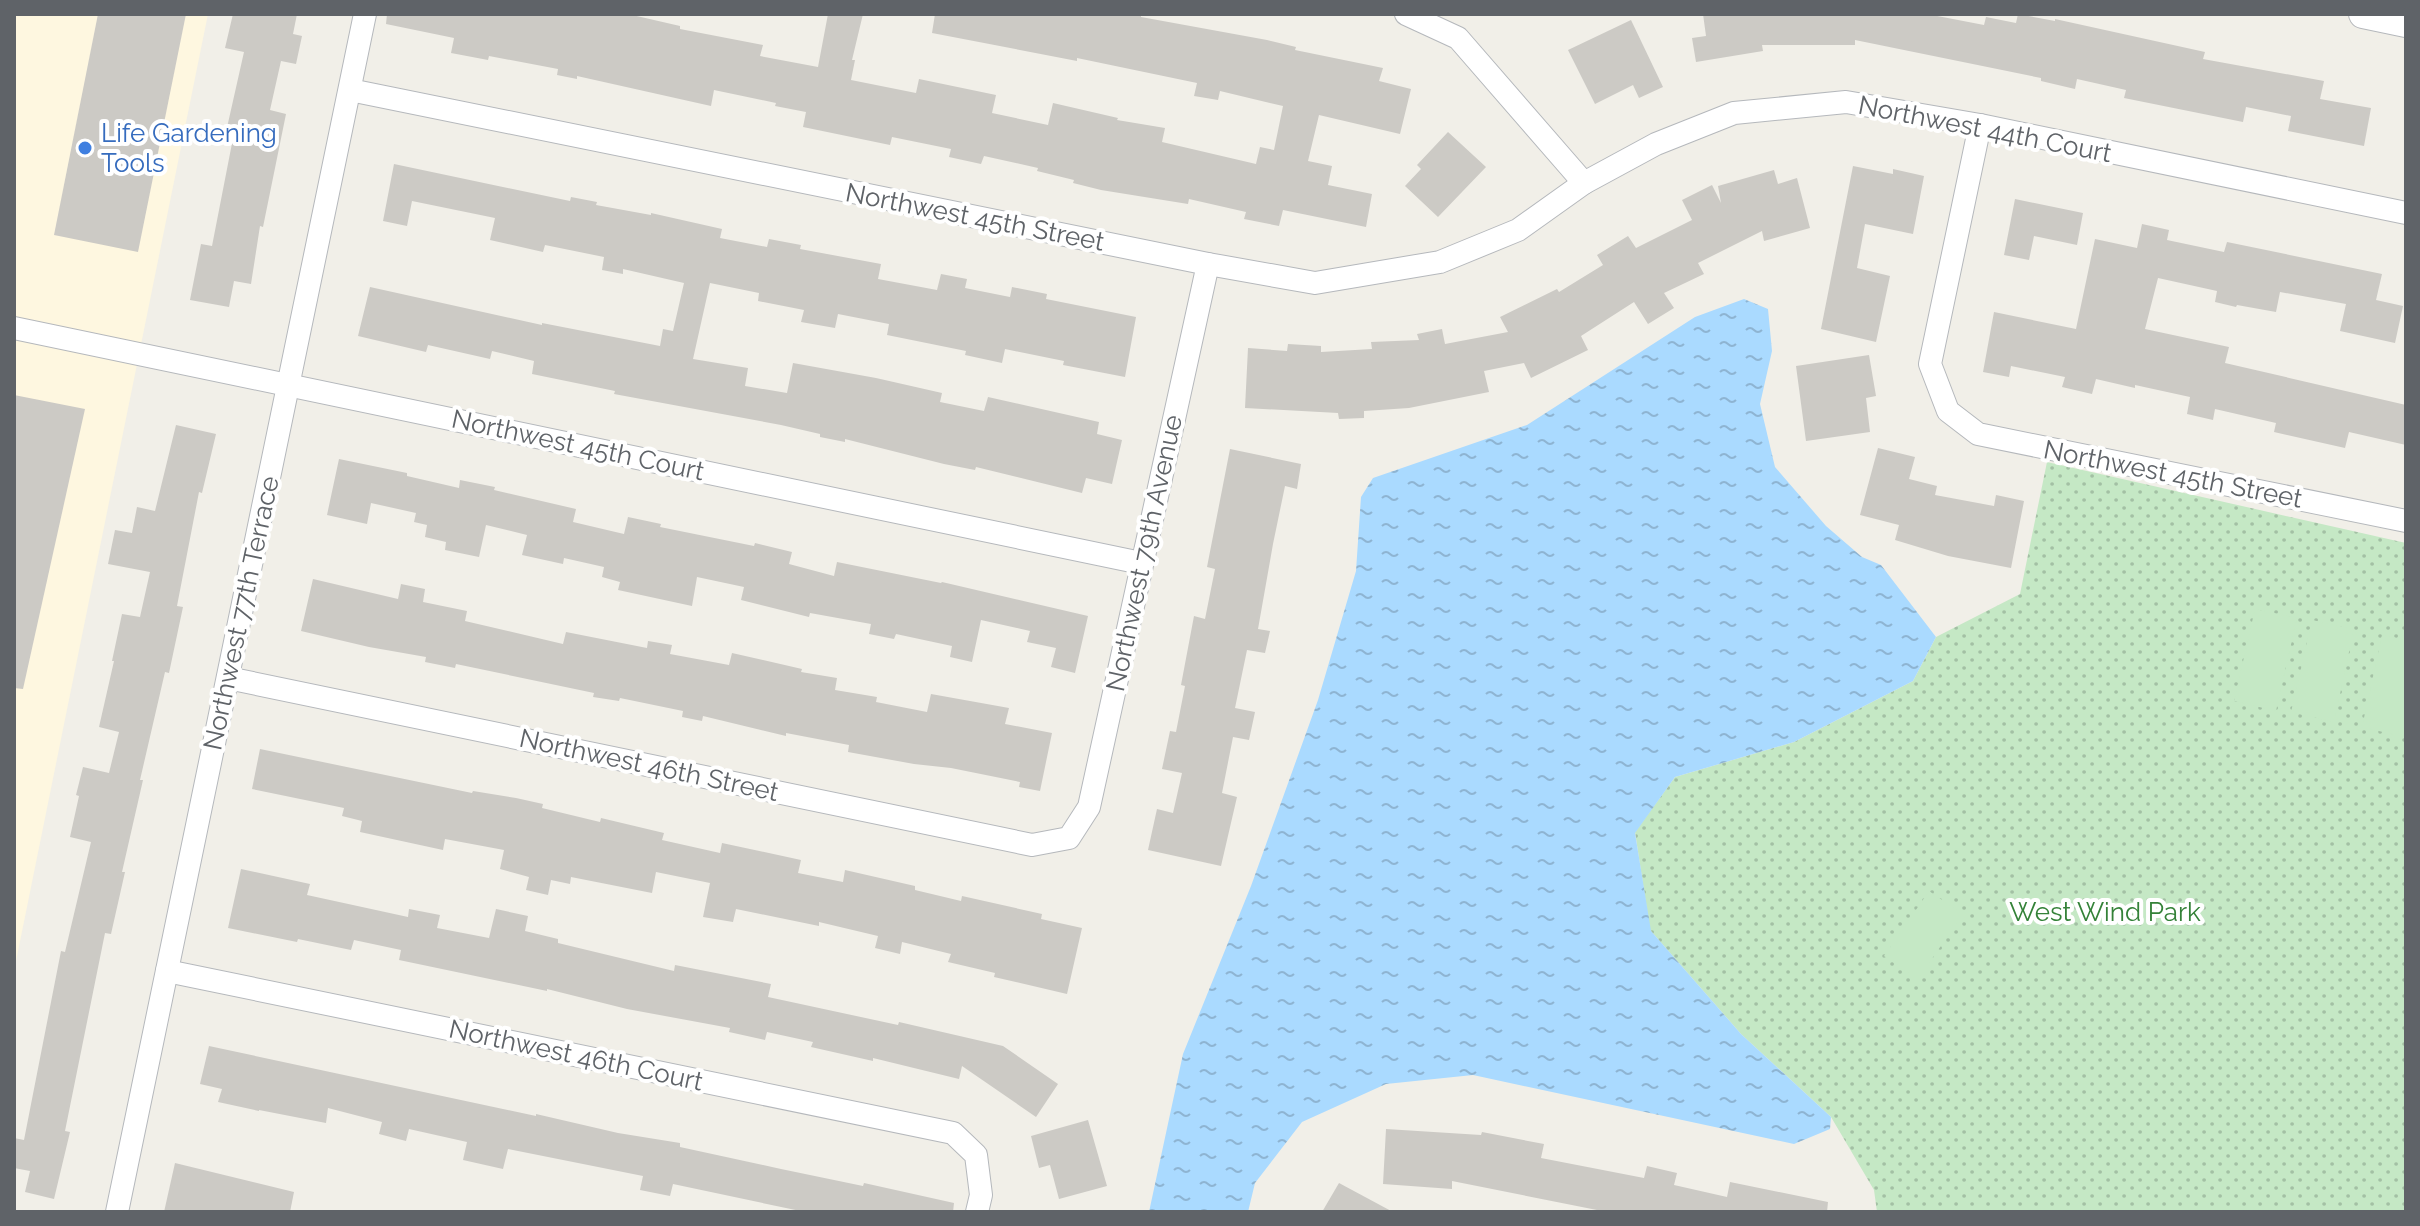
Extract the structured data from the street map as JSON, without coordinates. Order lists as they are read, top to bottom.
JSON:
{
  "streets": {
    "street": [
      "Northwest 44th Court",
      "Northwest 45th Street",
      "Northwest 45th Court",
      "Northwest 79th Avenue",
      "Northwest 77th Terrace",
      "Northwest 46th Street",
      "Northwest 46th Court"
    ]
  },
  "crossings": [
    ["Northwest 44th Court", "Northwest 45th Street"],
    ["Northwest 45th Street", "Northwest 79th Avenue"],
    ["Northwest 45th Street", "Northwest 77th Terrace"],
    ["Northwest 45th Court", "Northwest 79th Avenue"],
    ["Northwest 45th Court", "Northwest 77th Terrace"],
    ["Northwest 79th Avenue", "Northwest 46th Street"],
    ["Northwest 77th Terrace", "Northwest 46th Street"],
    ["Northwest 77th Terrace", "Northwest 46th Court"]
  ],
  "parks": ["West Wind Park"],
  "places": ["Life Gardening Tools"]
}
